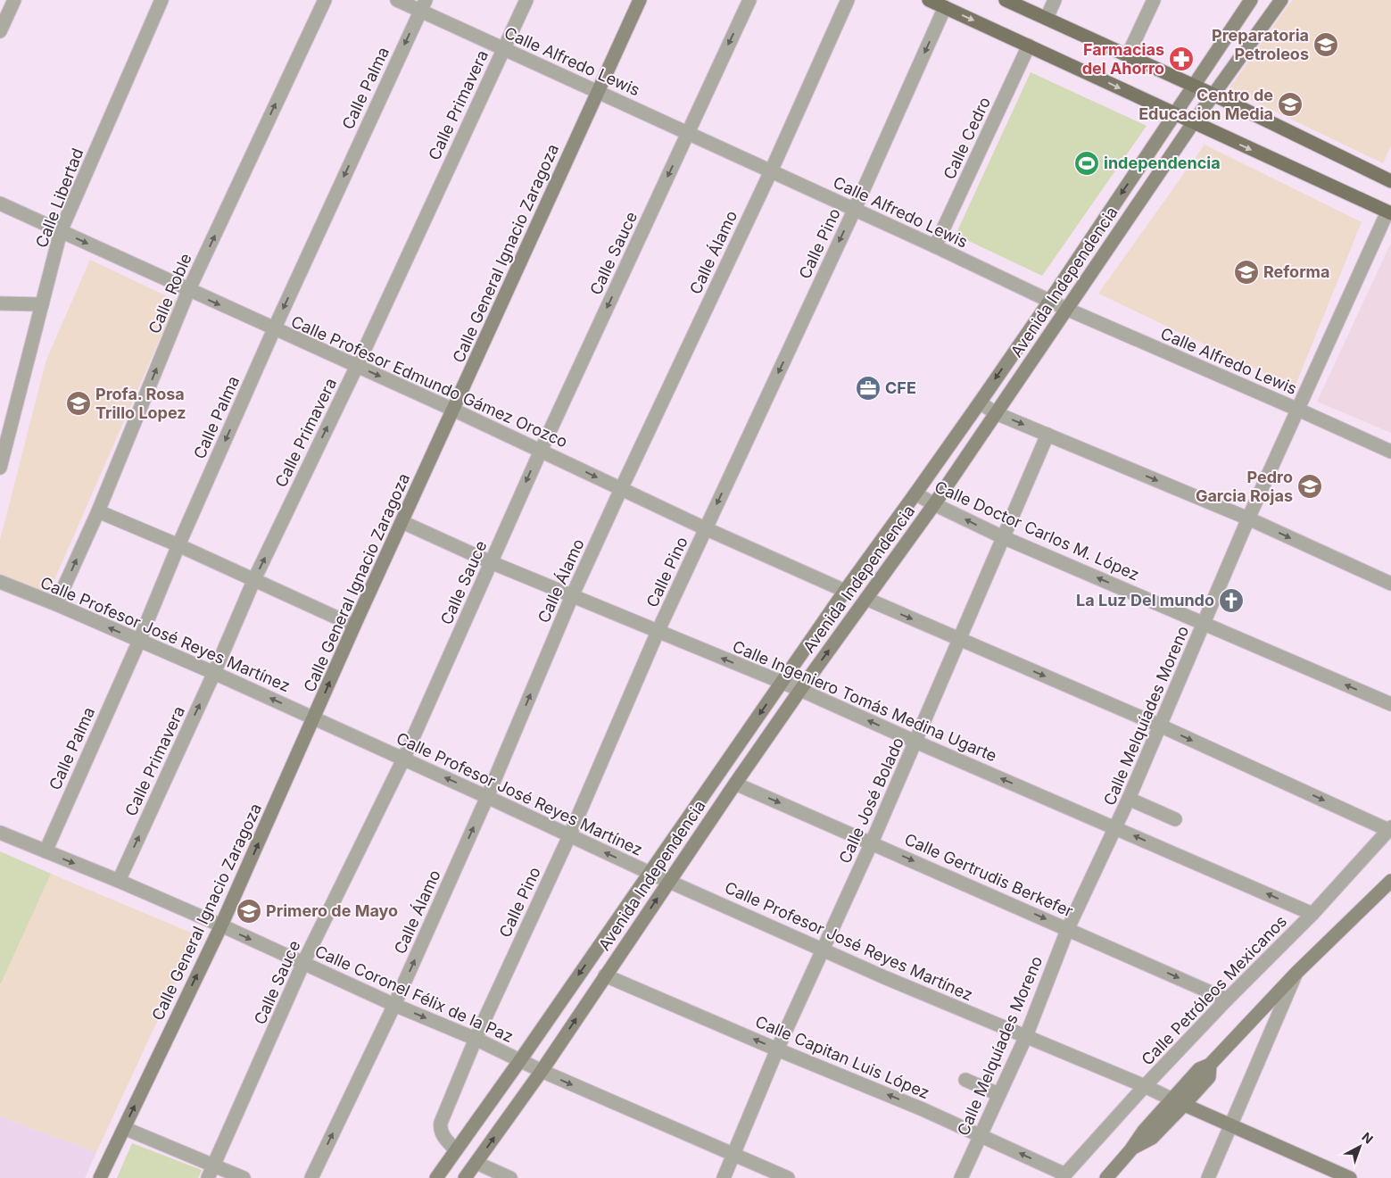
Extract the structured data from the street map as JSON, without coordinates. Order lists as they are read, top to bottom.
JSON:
{
  "streets": {
    "main road": ["Calle General Ignacio Zaragoza", "Avenida Independencia", "Calle Profesor José Reyes Martínez"],
    "street": [
      "Calle Alfredo Lewis",
      "Calle Palma",
      "Calle Primavera",
      "Calle Cedro",
      "Calle Libertad",
      "Calle Pino",
      "Calle Álamo",
      "Calle Sauce",
      "Calle Roble",
      "Calle Profesor Edmundo Gámez Orozco",
      "Calle Doctor Carlos M. López",
      "Calle Ingeniero Tomás Medina Ugarte",
      "Calle Melquíades Moreno",
      "Calle José Bolado",
      "Calle Gertrudis Berkefer",
      "Calle Petróleos Mexicanos",
      "Calle Coronel Félix de la Paz",
      "Calle Capitan Luis López"
    ]
  },
  "crossings": [
    ["Calle Alfredo Lewis", "Calle Palma"],
    ["Calle Alfredo Lewis", "Calle Primavera"],
    ["Calle Alfredo Lewis", "Calle Cedro"],
    ["Calle Alfredo Lewis", "Calle Pino"],
    ["Calle Alfredo Lewis", "Calle Álamo"],
    ["Calle Alfredo Lewis", "Calle General Ignacio Zaragoza"],
    ["Calle Alfredo Lewis", "Calle Sauce"],
    ["Calle Alfredo Lewis", "Avenida Independencia"],
    ["Calle Alfredo Lewis", "Calle Melquíades Moreno"],
    ["Calle Palma", "Calle Profesor Edmundo Gámez Orozco"],
    ["Calle Palma", "Calle Profesor José Reyes Martínez"],
    ["Calle Palma", "Calle Coronel Félix de la Paz"],
    ["Calle Primavera", "Calle Profesor Edmundo Gámez Orozco"],
    ["Calle Primavera", "Calle Profesor José Reyes Martínez"],
    ["Calle Primavera", "Calle Coronel Félix de la Paz"],
    ["Calle Libertad", "Calle Profesor Edmundo Gámez Orozco"],
    ["Calle Pino", "Avenida Independencia"],
    ["Calle Pino", "Calle Profesor Edmundo Gámez Orozco"],
    ["Calle Pino", "Calle Profesor José Reyes Martínez"],
    ["Calle Pino", "Calle Ingeniero Tomás Medina Ugarte"],
    ["Calle Pino", "Calle Coronel Félix de la Paz"],
    ["Calle Álamo", "Calle Profesor Edmundo Gámez Orozco"],
    ["Calle Álamo", "Calle Profesor José Reyes Martínez"],
    ["Calle Álamo", "Calle Ingeniero Tomás Medina Ugarte"],
    ["Calle Álamo", "Calle Coronel Félix de la Paz"],
    ["Calle General Ignacio Zaragoza", "Calle Profesor Edmundo Gámez Orozco"],
    ["Calle General Ignacio Zaragoza", "Calle Profesor José Reyes Martínez"],
    ["Calle General Ignacio Zaragoza", "Calle Ingeniero Tomás Medina Ugarte"],
    ["Calle General Ignacio Zaragoza", "Calle Coronel Félix de la Paz"],
    ["Calle Sauce", "Calle Profesor Edmundo Gámez Orozco"],
    ["Calle Sauce", "Calle Profesor José Reyes Martínez"],
    ["Calle Sauce", "Calle Ingeniero Tomás Medina Ugarte"],
    ["Calle Sauce", "Calle Coronel Félix de la Paz"],
    ["Avenida Independencia", "Calle Profesor Edmundo Gámez Orozco"],
    ["Avenida Independencia", "Calle Doctor Carlos M. López"],
    ["Avenida Independencia", "Calle Profesor José Reyes Martínez"],
    ["Avenida Independencia", "Calle Ingeniero Tomás Medina Ugarte"],
    ["Avenida Independencia", "Calle Gertrudis Berkefer"],
    ["Avenida Independencia", "Calle Coronel Félix de la Paz"],
    ["Avenida Independencia", "Calle Capitan Luis López"],
    ["Calle Roble", "Calle Profesor Edmundo Gámez Orozco"],
    ["Calle Roble", "Calle Profesor José Reyes Martínez"],
    ["Calle Doctor Carlos M. López", "Calle Melquíades Moreno"],
    ["Calle Doctor Carlos M. López", "Calle José Bolado"],
    ["Calle Profesor José Reyes Martínez", "Calle Melquíades Moreno"],
    ["Calle Profesor José Reyes Martínez", "Calle José Bolado"],
    ["Calle Profesor José Reyes Martínez", "Calle Petróleos Mexicanos"],
    ["Calle Ingeniero Tomás Medina Ugarte", "Calle Melquíades Moreno"],
    ["Calle Ingeniero Tomás Medina Ugarte", "Calle José Bolado"],
    ["Calle Ingeniero Tomás Medina Ugarte", "Calle Petróleos Mexicanos"],
    ["Calle Melquíades Moreno", "Calle Gertrudis Berkefer"],
    ["Calle Melquíades Moreno", "Calle Capitan Luis López"],
    ["Calle José Bolado", "Calle Gertrudis Berkefer"],
    ["Calle José Bolado", "Calle Coronel Félix de la Paz"],
    ["Calle José Bolado", "Calle Capitan Luis López"],
    ["Calle Gertrudis Berkefer", "Calle Petróleos Mexicanos"],
    ["Calle Petróleos Mexicanos", "Calle Capitan Luis López"]
  ],
  "one_way": [
    "Calle Palma",
    "Calle Primavera",
    "Calle Pino",
    "Calle Álamo",
    "Calle General Ignacio Zaragoza",
    "Calle Sauce",
    "Calle Roble",
    "Calle Profesor Edmundo Gámez Orozco",
    "Calle Gertrudis Berkefer",
    "Calle Coronel Félix de la Paz",
    "Calle Capitan Luis López"
  ],
  "places": {
    "school or university": [
      "Preparatoria Petroleos",
      "Centro de Educacion Media",
      "Reforma",
      "Profa. Rosa Trillo Lopez",
      "Pedro Garcia Rojas",
      "Primero de Mayo"
    ],
    "pharmacy": ["Farmacias del Ahorro"],
    "sports": ["independencia"],
    "office": ["CFE"],
    "church": ["La Luz Del mundo"]
  },
  "north": "top right"
}
